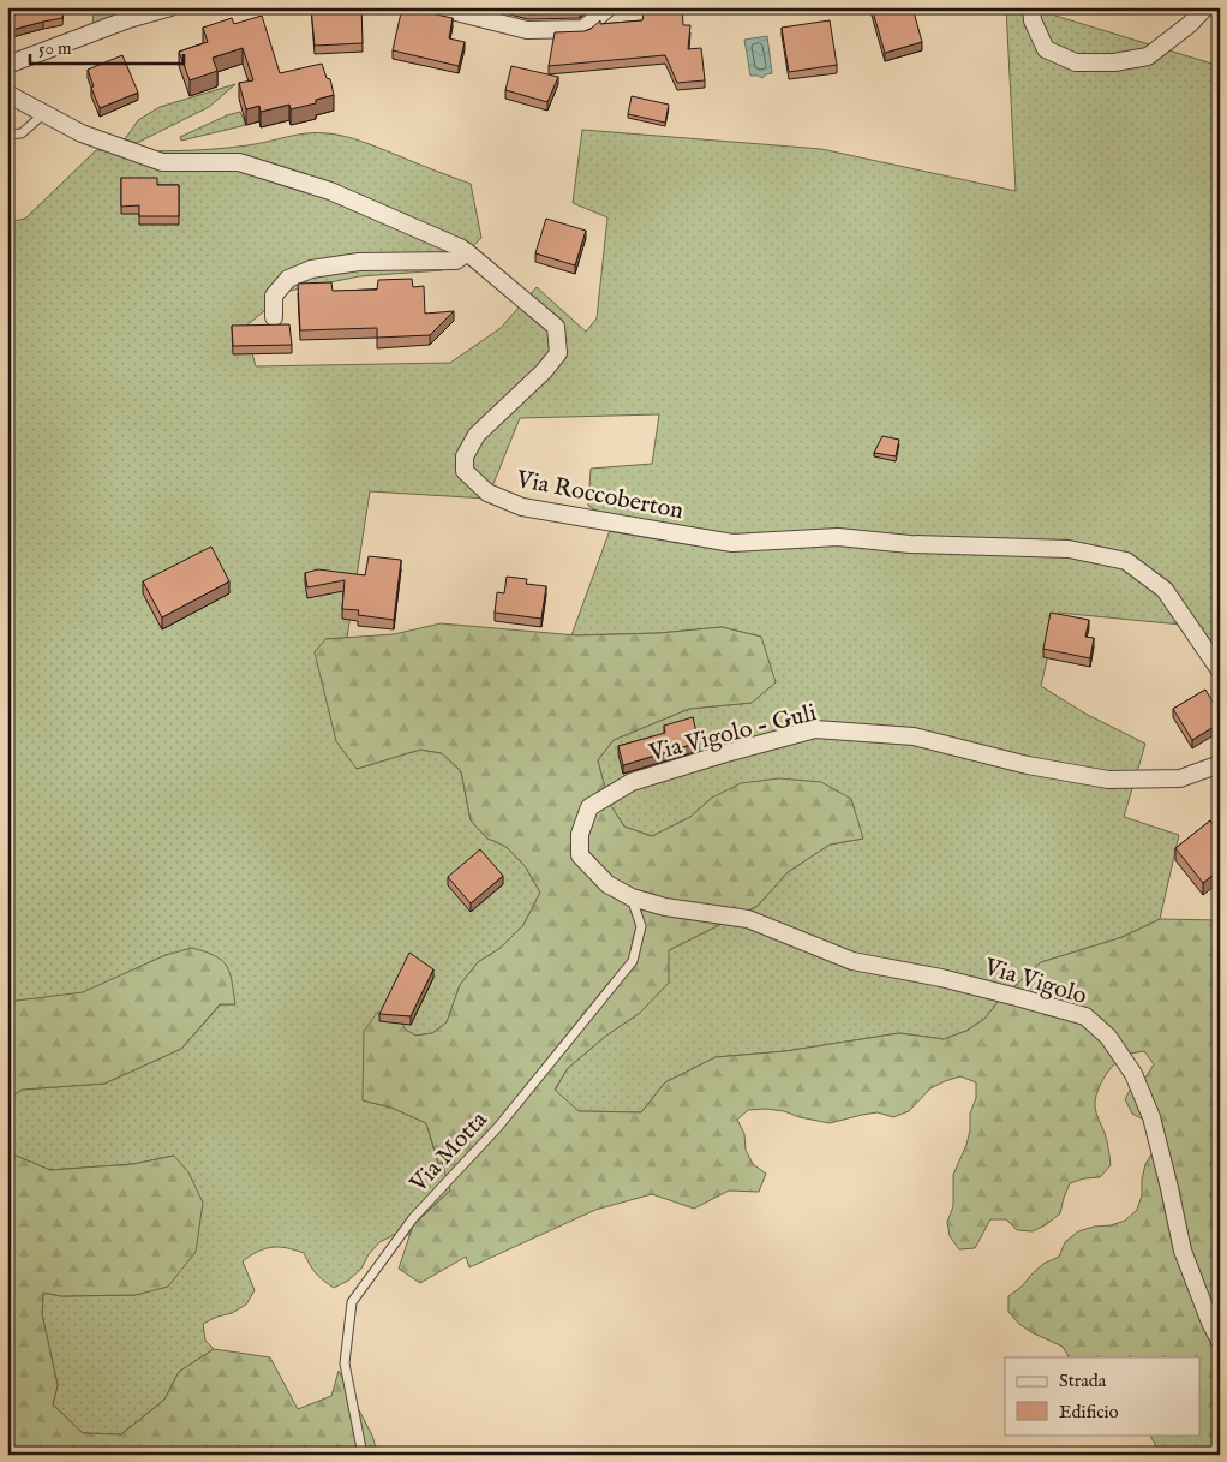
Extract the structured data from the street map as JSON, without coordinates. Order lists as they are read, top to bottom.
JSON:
{
  "streets": {
    "street": ["Via Roccoberton", "Via Vigolo - Guli", "Via Vigolo"],
    "lane": ["Via Motta"]
  },
  "crossings": [
    ["Via Vigolo - Guli", "Via Vigolo"],
    ["Via Vigolo - Guli", "Via Motta"],
    ["Via Vigolo", "Via Motta"]
  ],
  "legend": ["Strada", "Edificio"],
  "scale_bar": "50 m"
}
